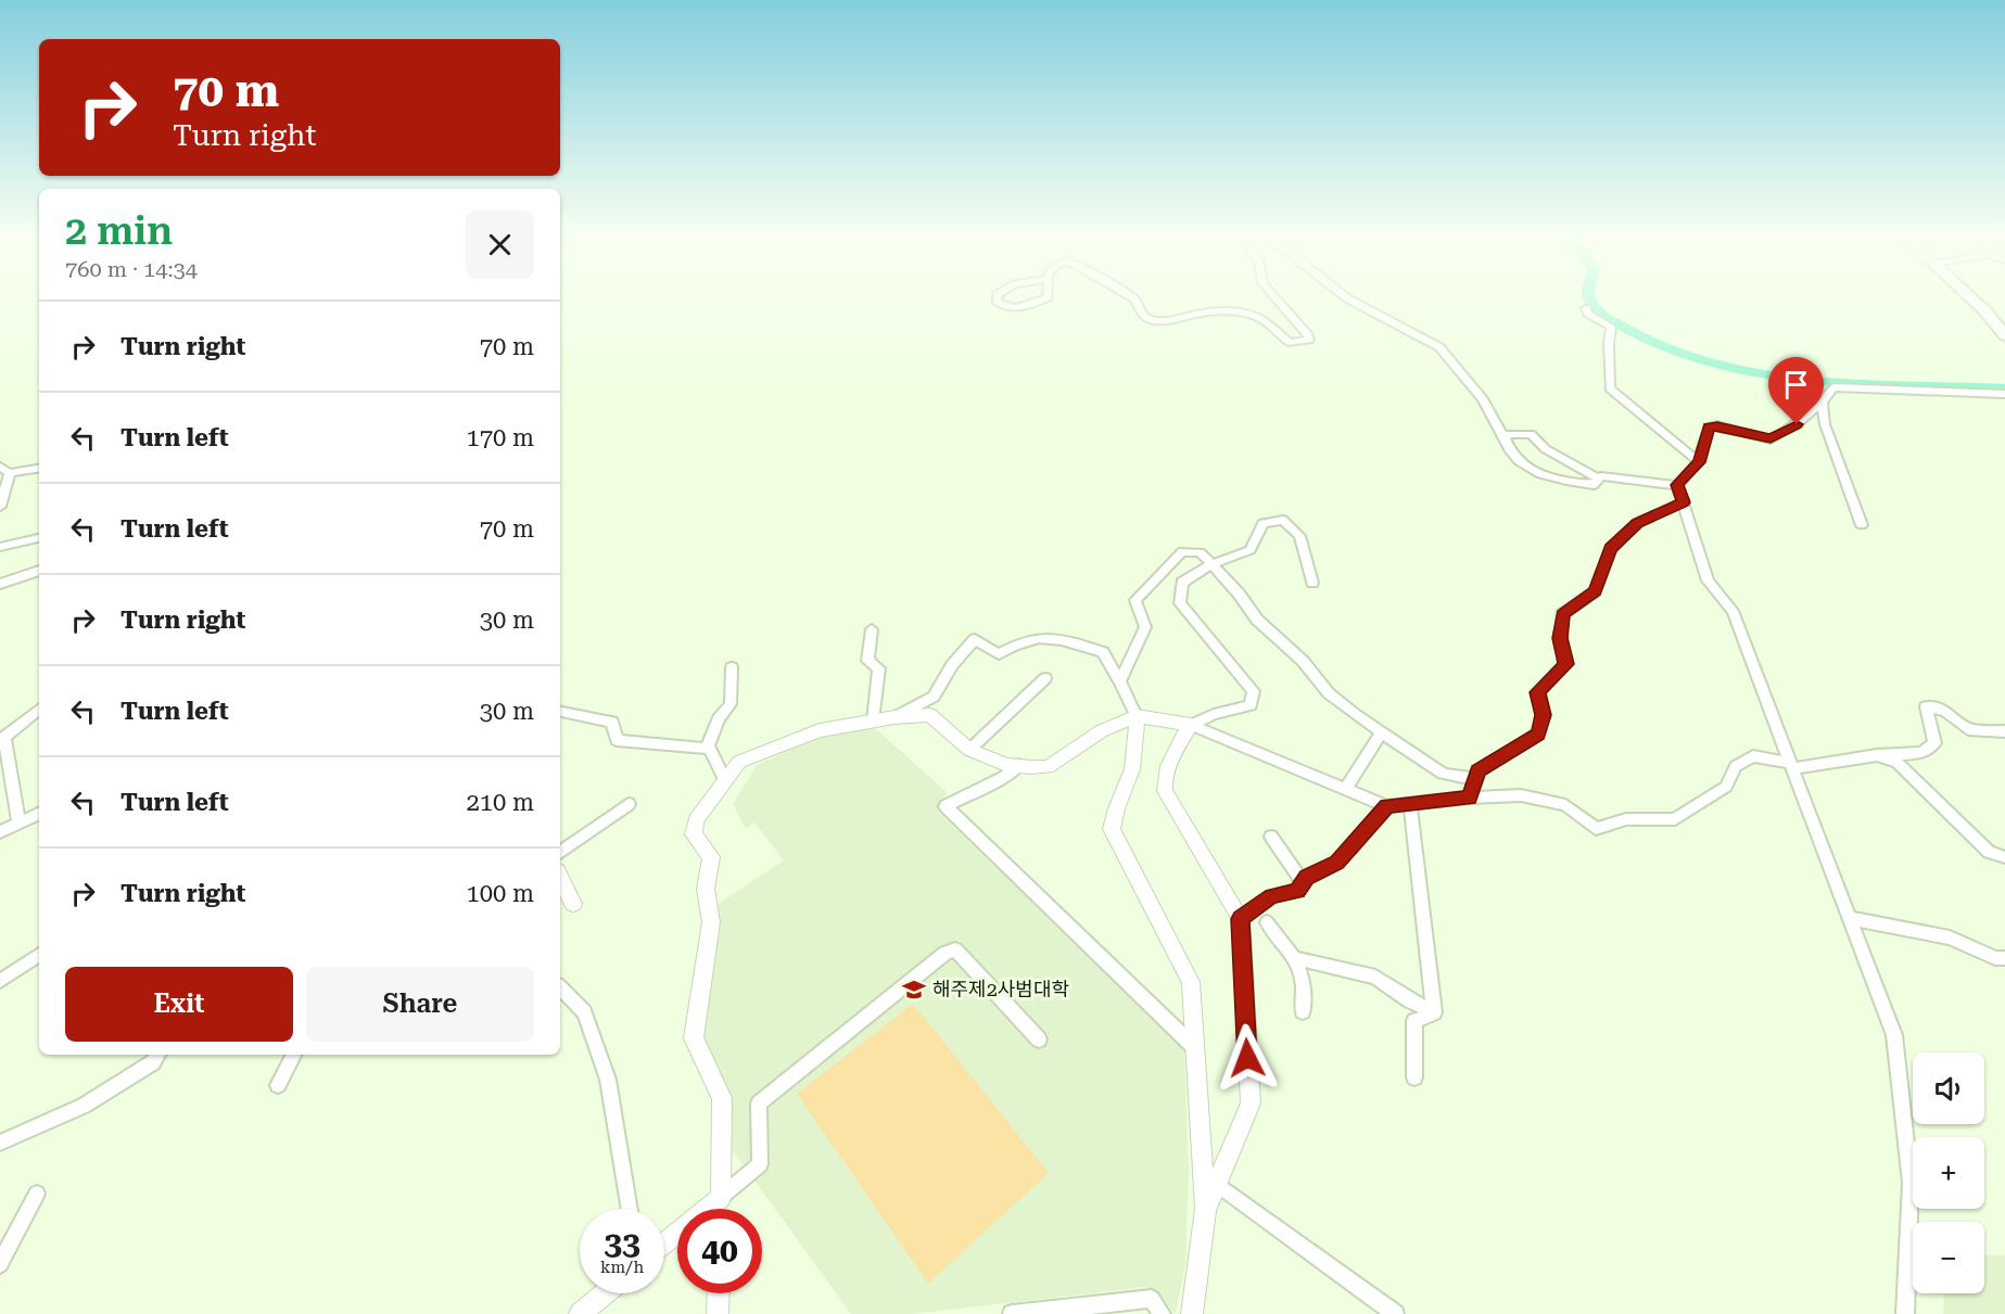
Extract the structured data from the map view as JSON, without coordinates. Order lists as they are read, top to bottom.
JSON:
{
  "places": {
    "school or university": ["해주제2사범대학"]
  },
  "page": {
    "turn": ["70 m", "Turn right"],
    "heading": ["2 min", "760 m · 14:34"],
    "list": [
      {
        "name": "Turn right",
        "value": "70 m"
      },
      {
        "name": "Turn left",
        "value": "170 m"
      },
      {
        "name": "Turn left",
        "value": "70 m"
      },
      {
        "name": "Turn right",
        "value": "30 m"
      },
      {
        "name": "Turn left",
        "value": "30 m"
      },
      {
        "name": "Turn left",
        "value": "210 m"
      },
      {
        "name": "Turn right",
        "value": "100 m"
      }
    ],
    "buttons": ["Exit", "Share"],
    "map_buttons": ["+", "−"],
    "speed": "33 km/h",
    "limit": "40"
  }
}
